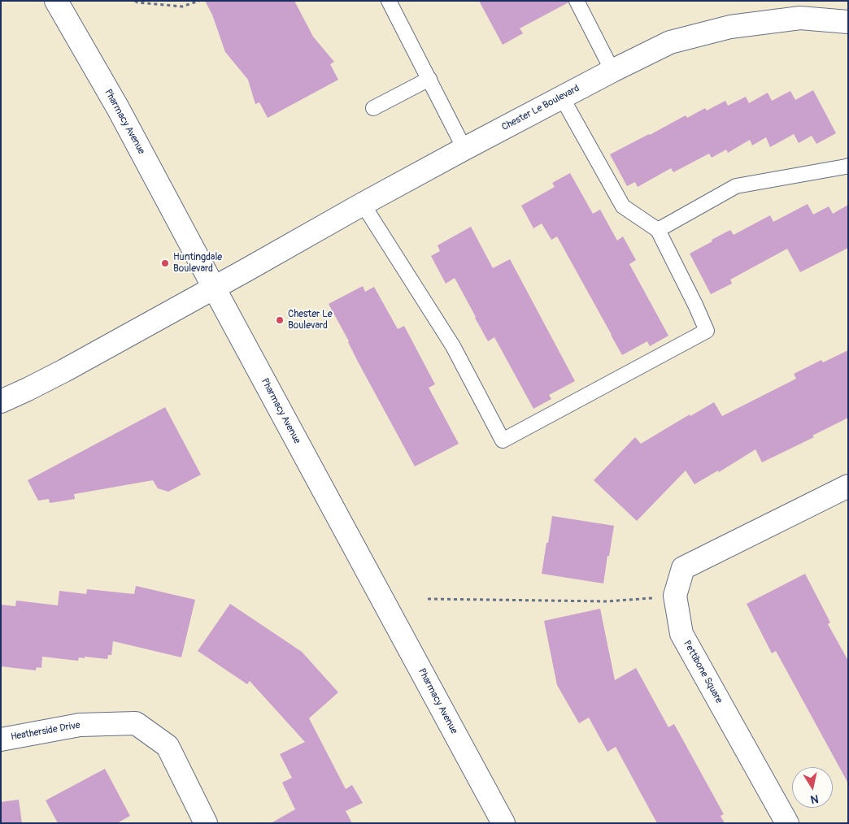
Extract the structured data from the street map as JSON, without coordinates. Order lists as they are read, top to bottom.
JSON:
{
  "streets": {
    "street": [
      "Chester Le Boulevard",
      "Pharmacy Avenue",
      "Pettibone Square",
      "Heatherside Drive"
    ]
  },
  "crossings": [
    ["Chester Le Boulevard", "Pharmacy Avenue"]
  ],
  "places": ["Huntingdale Boulevard", "Chester Le Boulevard"],
  "north": "bottom"
}
